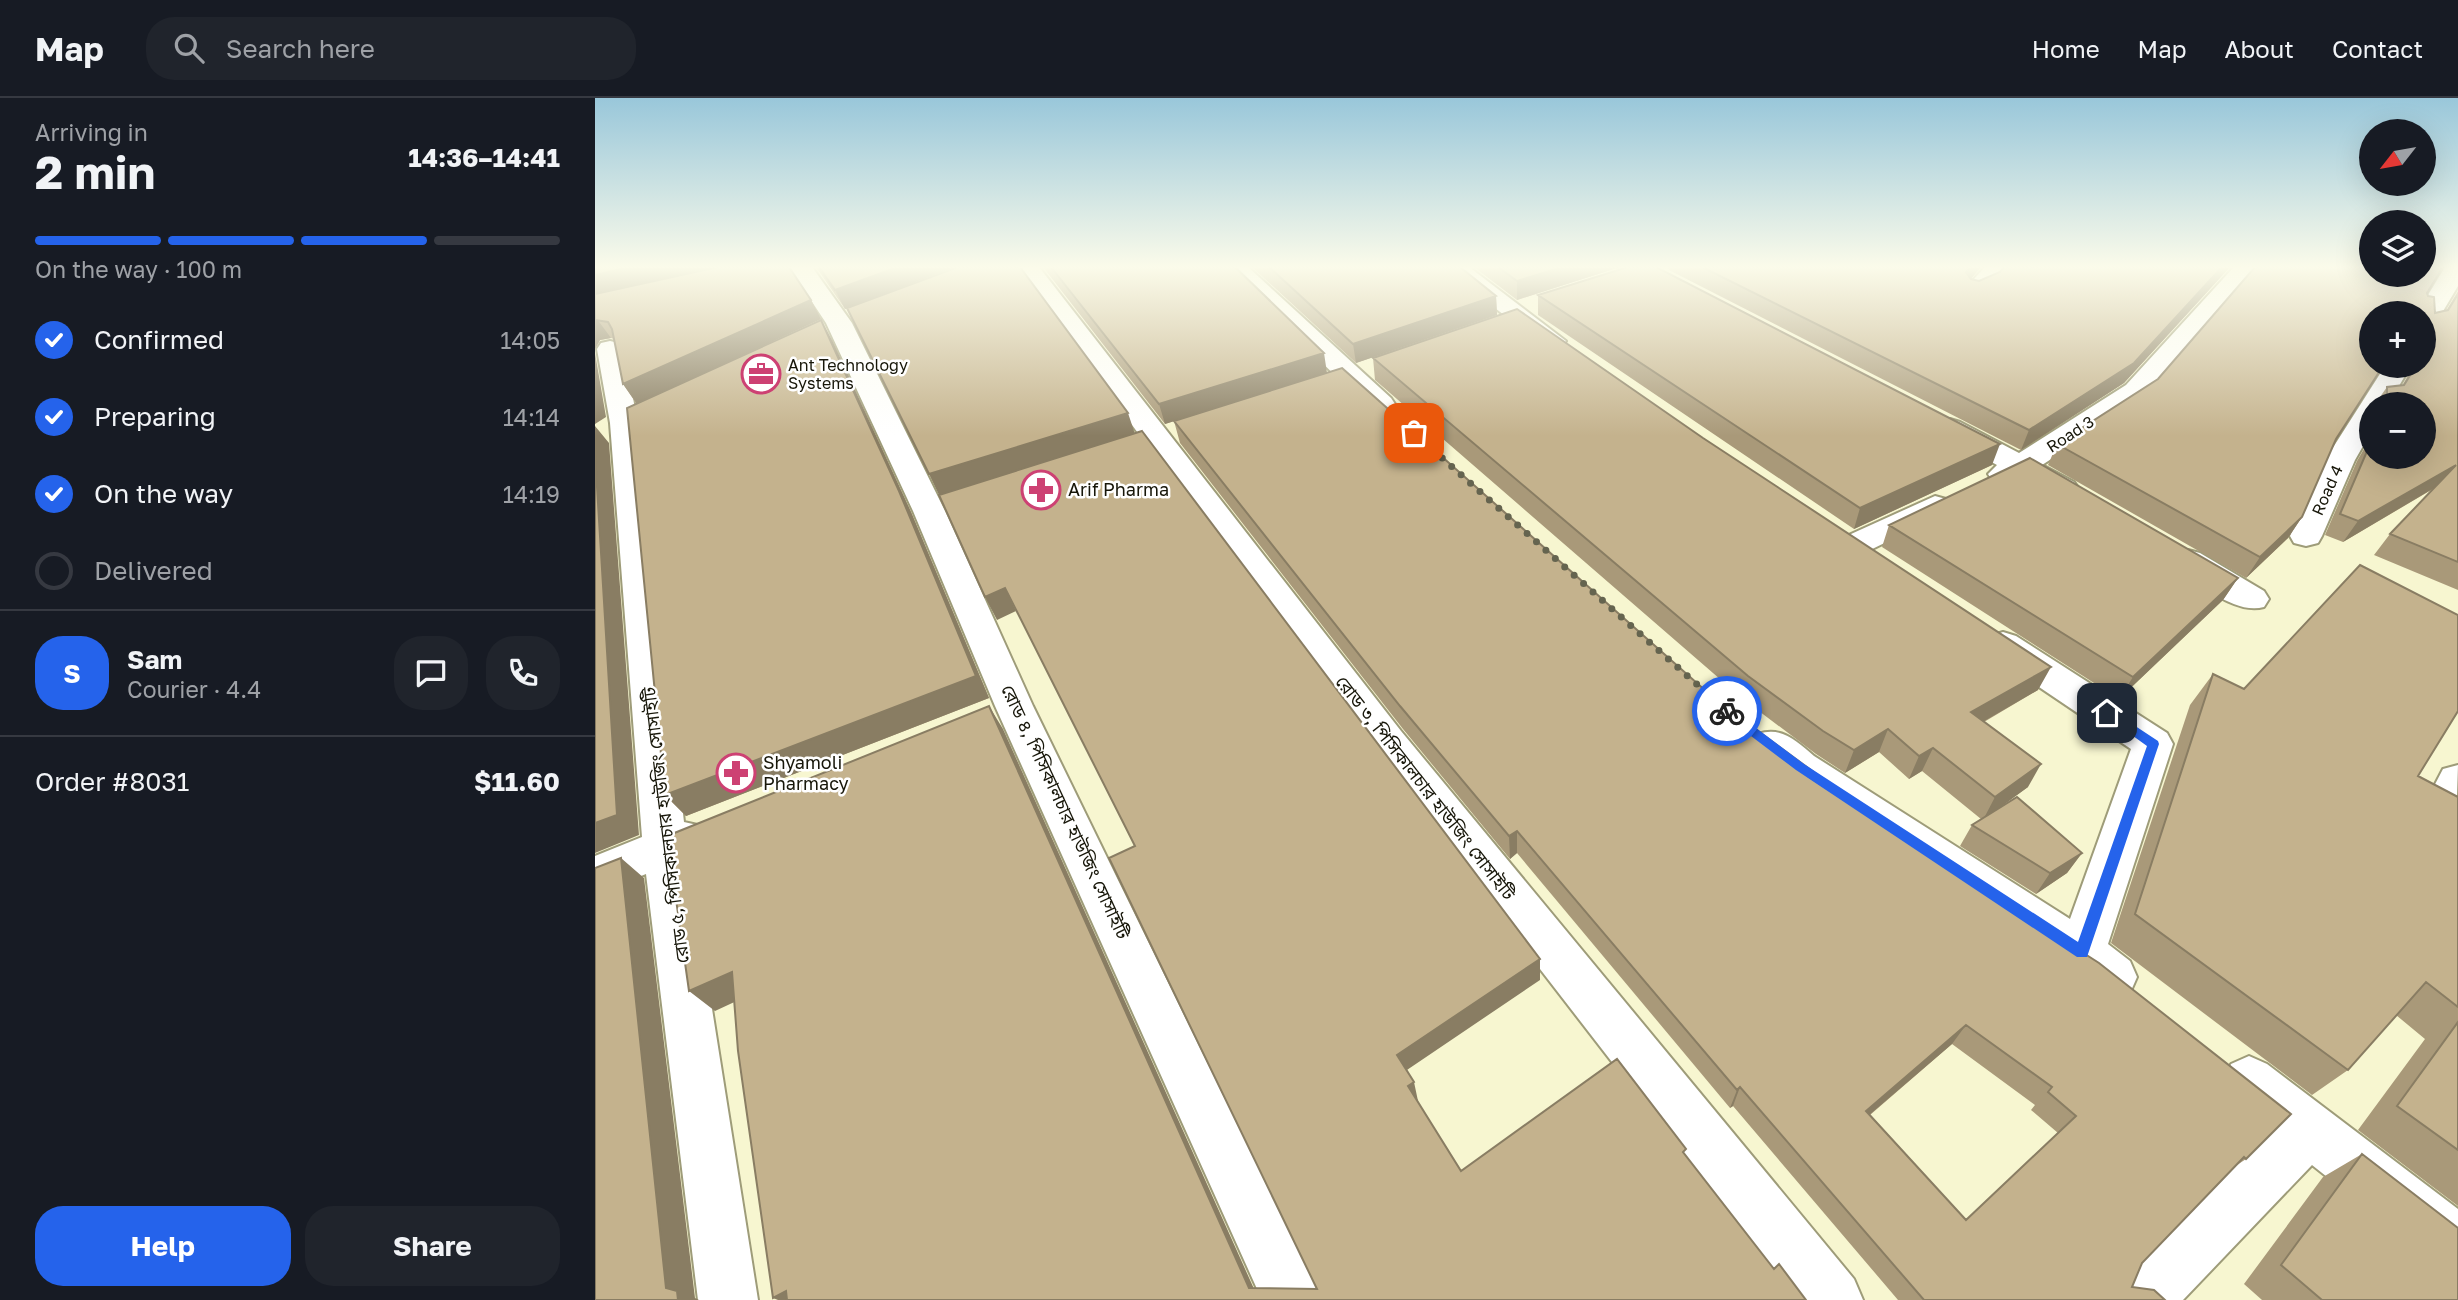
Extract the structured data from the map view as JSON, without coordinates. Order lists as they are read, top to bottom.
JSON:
{
  "streets": {
    "street": [
      "Road 3",
      "Road 4",
      "রোড ৩, পিসিকালচার হাউজিং সোসাইটি",
      "রোড ৪, পিসিকালচার হাউজিং সোসাইটি",
      "রোড ৫, পিসিকালচার হাউজিং সোসাইটি"
    ]
  },
  "places": {
    "office": ["Ant Technology Systems"],
    "pharmacy": ["Arif Pharma", "Shyamoli Pharmacy"]
  },
  "north": "bottom left",
  "page": {
    "header": "Map",
    "search": "Search here",
    "nav": [
      "Home",
      "Map",
      "About",
      "Contact"
    ],
    "heading": ["2 min", "Arriving in", "14:36–14:41"],
    "panel": [
      "Sam",
      "Courier · 4.4",
      "Order #8031",
      "$11.60"
    ],
    "map_buttons": ["+", "−"],
    "bar": "On the way · 100 m",
    "list": [
      ["Confirmed", "14:05"],
      ["Preparing", "14:14"],
      ["On the way", "14:19"],
      "Delivered"
    ],
    "round": "S",
    "buttons": ["Help", "Share"]
  }
}
